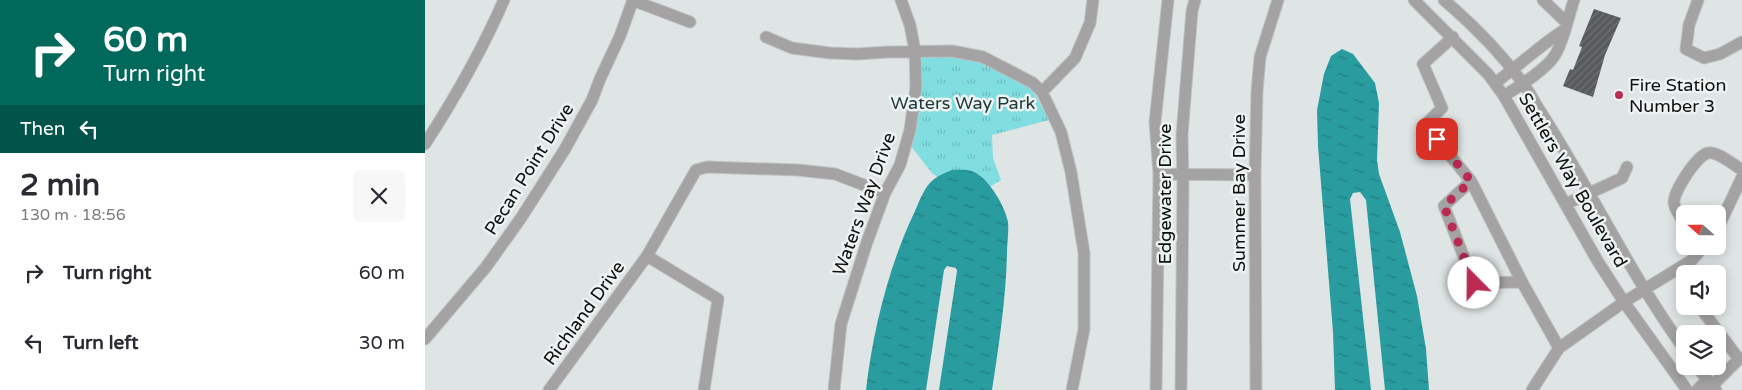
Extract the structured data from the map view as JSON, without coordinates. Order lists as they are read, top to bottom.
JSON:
{
  "streets": {
    "street": [
      "Pecan Point Drive",
      "Settlers Way Boulevard",
      "Summer Bay Drive",
      "Edgewater Drive",
      "Waters Way Drive",
      "Richland Drive"
    ]
  },
  "crossings": [
    ["Waters Way Drive", "Richland Drive"]
  ],
  "parks": ["Waters Way Park"],
  "places": ["Fire Station Number 3"],
  "north": "left",
  "page": {
    "turn": ["60 m", "Turn right"],
    "then": "Then",
    "heading": ["2 min", "130 m · 18:56"],
    "list": [
      {
        "name": "Turn right",
        "value": "60 m"
      },
      {
        "name": "Turn left",
        "value": "30 m"
      }
    ]
  }
}
